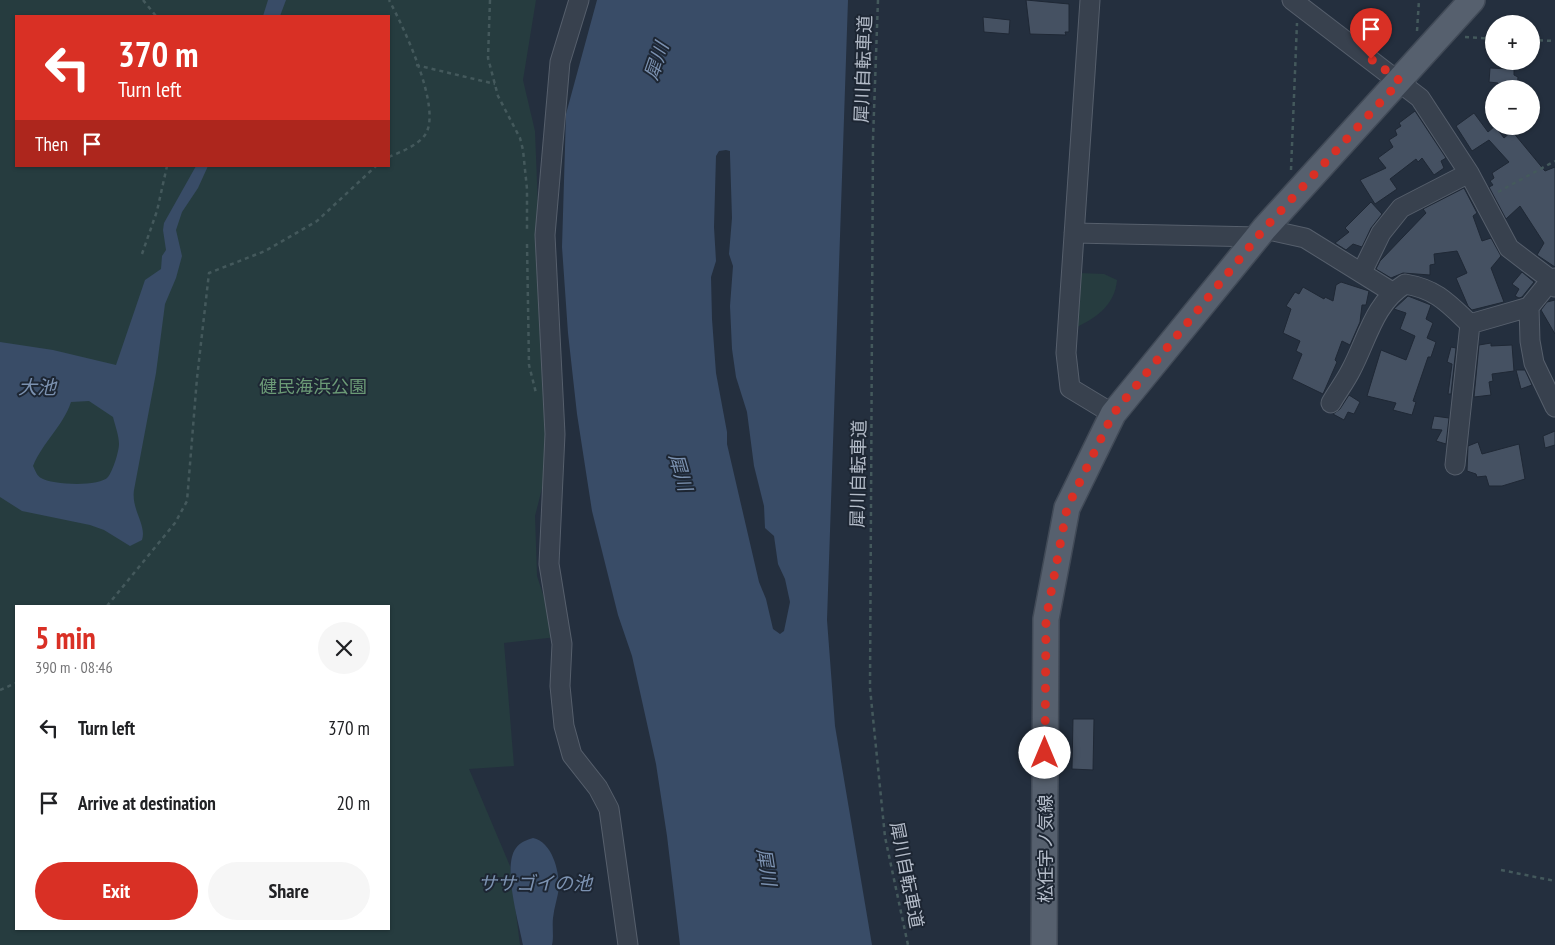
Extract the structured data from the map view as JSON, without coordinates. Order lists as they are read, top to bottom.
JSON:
{
  "streets": {
    "main road": ["松任宇ノ気線"],
    "path": ["犀川自転車道"]
  },
  "water": ["犀川", "大池", "ササゴイの池"],
  "parks": ["健民海浜公園"],
  "page": {
    "map_buttons": ["+", "−"],
    "turn": ["370 m", "Turn left"],
    "then": "Then",
    "heading": ["5 min", "390 m · 08:46"],
    "list": [
      {
        "name": "Turn left",
        "value": "370 m"
      },
      {
        "name": "Arrive at destination",
        "value": "20 m"
      }
    ],
    "buttons": ["Exit", "Share"]
  }
}
